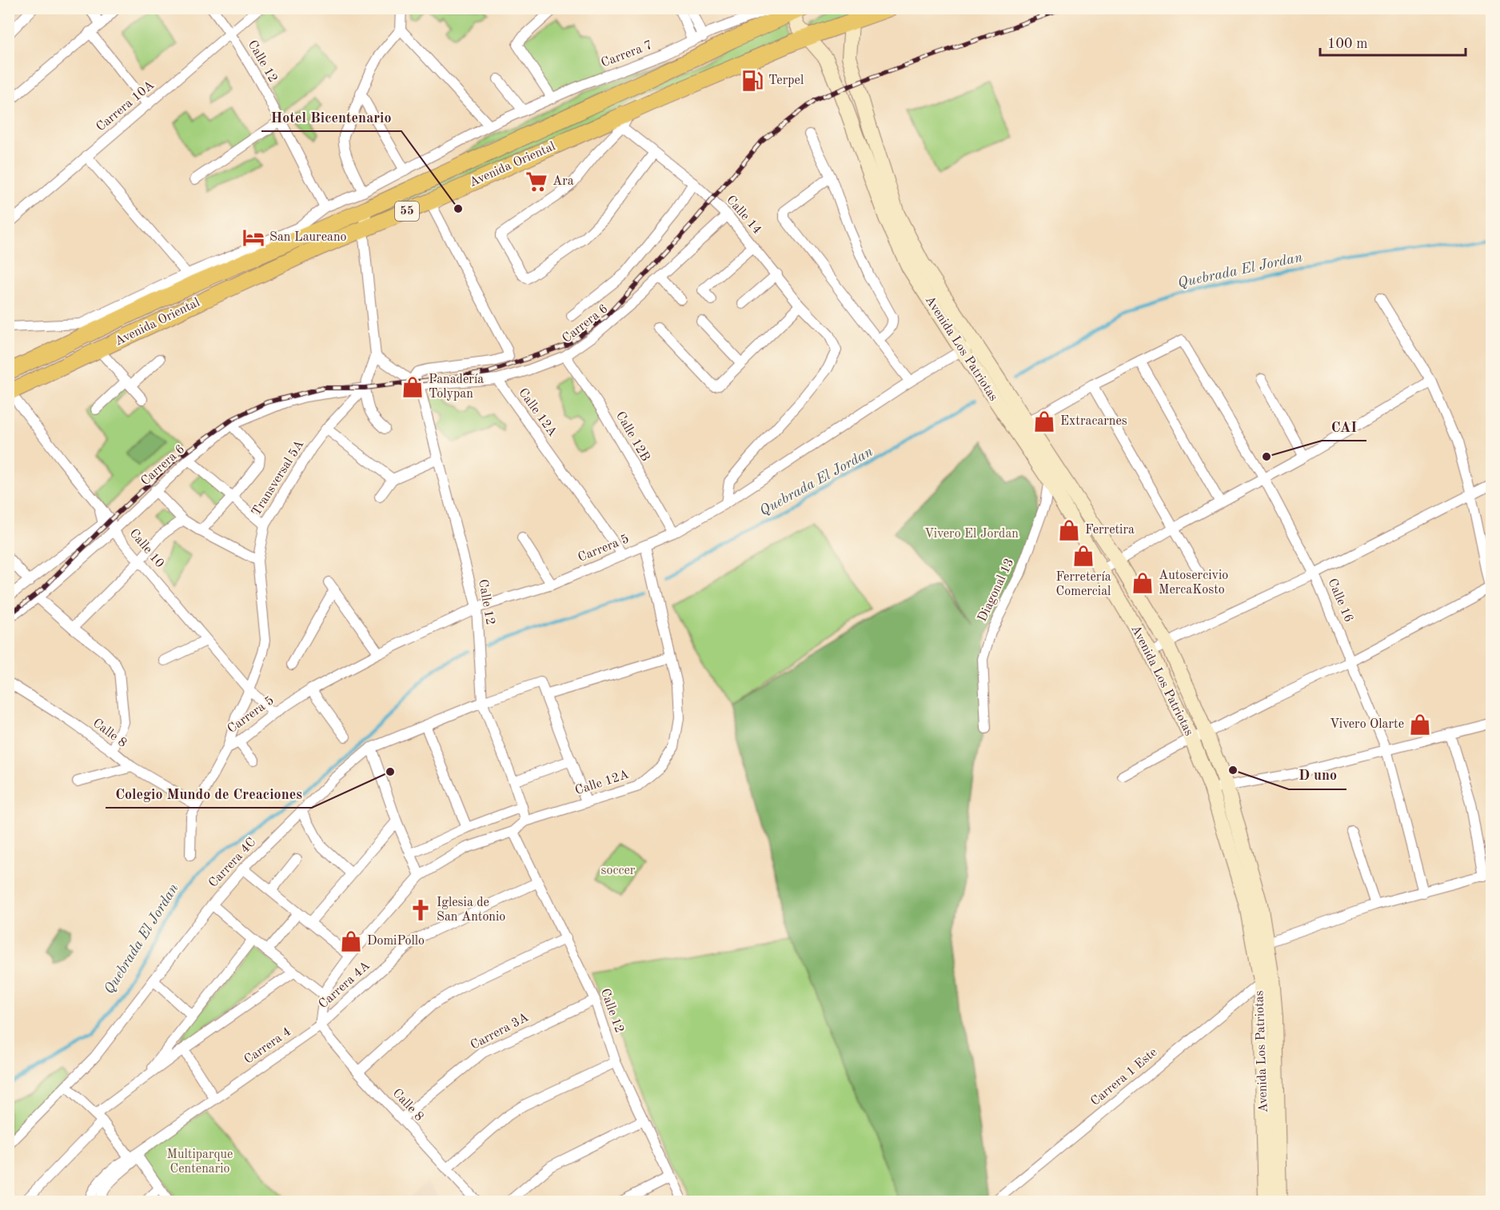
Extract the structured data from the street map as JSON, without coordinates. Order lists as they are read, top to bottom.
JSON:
{
  "streets": {
    "main road": ["Avenida Oriental", "55", "Avenida Los Patriotas"],
    "street": [
      "Carrera 7",
      "Calle 12",
      "Carrera 10A",
      "Calle 14",
      "Carrera 6",
      "Calle 12A",
      "Calle 12B",
      "Transversal 5A",
      "Calle 10",
      "Carrera 5",
      "Diagonal 13",
      "Calle 16",
      "Calle 8",
      "Carrera 4C",
      "Carrera 4A",
      "Carrera 3A",
      "Carrera 4",
      "Carrera 1 Este"
    ]
  },
  "crossings": [
    ["Carrera 7", "Avenida Oriental"],
    ["Calle 12", "Carrera 10A"],
    ["Calle 12", "Avenida Oriental"],
    ["Calle 12", "Carrera 6"],
    ["Calle 12", "Calle 12A"],
    ["Calle 12", "Carrera 5"],
    ["Calle 12", "Carrera 4C"],
    ["Calle 12", "Carrera 4A"],
    ["Calle 12", "Carrera 3A"],
    ["Avenida Oriental", "Calle 14"],
    ["Avenida Oriental", "Avenida Los Patriotas"],
    ["Avenida Oriental", "Calle 10"],
    ["Calle 14", "Carrera 6"],
    ["Calle 14", "Carrera 5"],
    ["Carrera 6", "Calle 12A"],
    ["Carrera 6", "Calle 12B"],
    ["Carrera 6", "Transversal 5A"],
    ["Carrera 6", "Calle 10"],
    ["Avenida Los Patriotas", "Carrera 5"],
    ["Avenida Los Patriotas", "Diagonal 13"],
    ["Avenida Los Patriotas", "Carrera 1 Este"],
    ["Calle 12A", "Carrera 5"],
    ["Calle 12B", "Carrera 5"],
    ["Transversal 5A", "Calle 10"],
    ["Transversal 5A", "Carrera 5"],
    ["Transversal 5A", "Calle 8"],
    ["Calle 10", "Carrera 5"],
    ["Calle 8", "Carrera 4A"],
    ["Calle 8", "Carrera 3A"],
    ["Calle 8", "Carrera 4"],
    ["Carrera 4A", "Carrera 4"]
  ],
  "water": ["Quebrada El Jordan"],
  "parks": ["Vivero El Jordan", "soccer", "Multiparque Centenario"],
  "places": {
    "fuel station": ["Terpel"],
    "supermarket": ["Ara"],
    "other": [
      "Hotel Bicentenario",
      "CAI",
      "D uno",
      "Colegio Mundo de Creaciones"
    ],
    "hotel": ["San Laureano"],
    "shop": [
      "Panadería Tolypan",
      "Extracarnes",
      "Ferretira",
      "Ferretería Comercial",
      "Autosercivio MercaKosto",
      "Vivero Olarte",
      "DomiPollo"
    ],
    "church": ["Iglesia de San Antonio"]
  },
  "scale_bar": "100 m"
}
